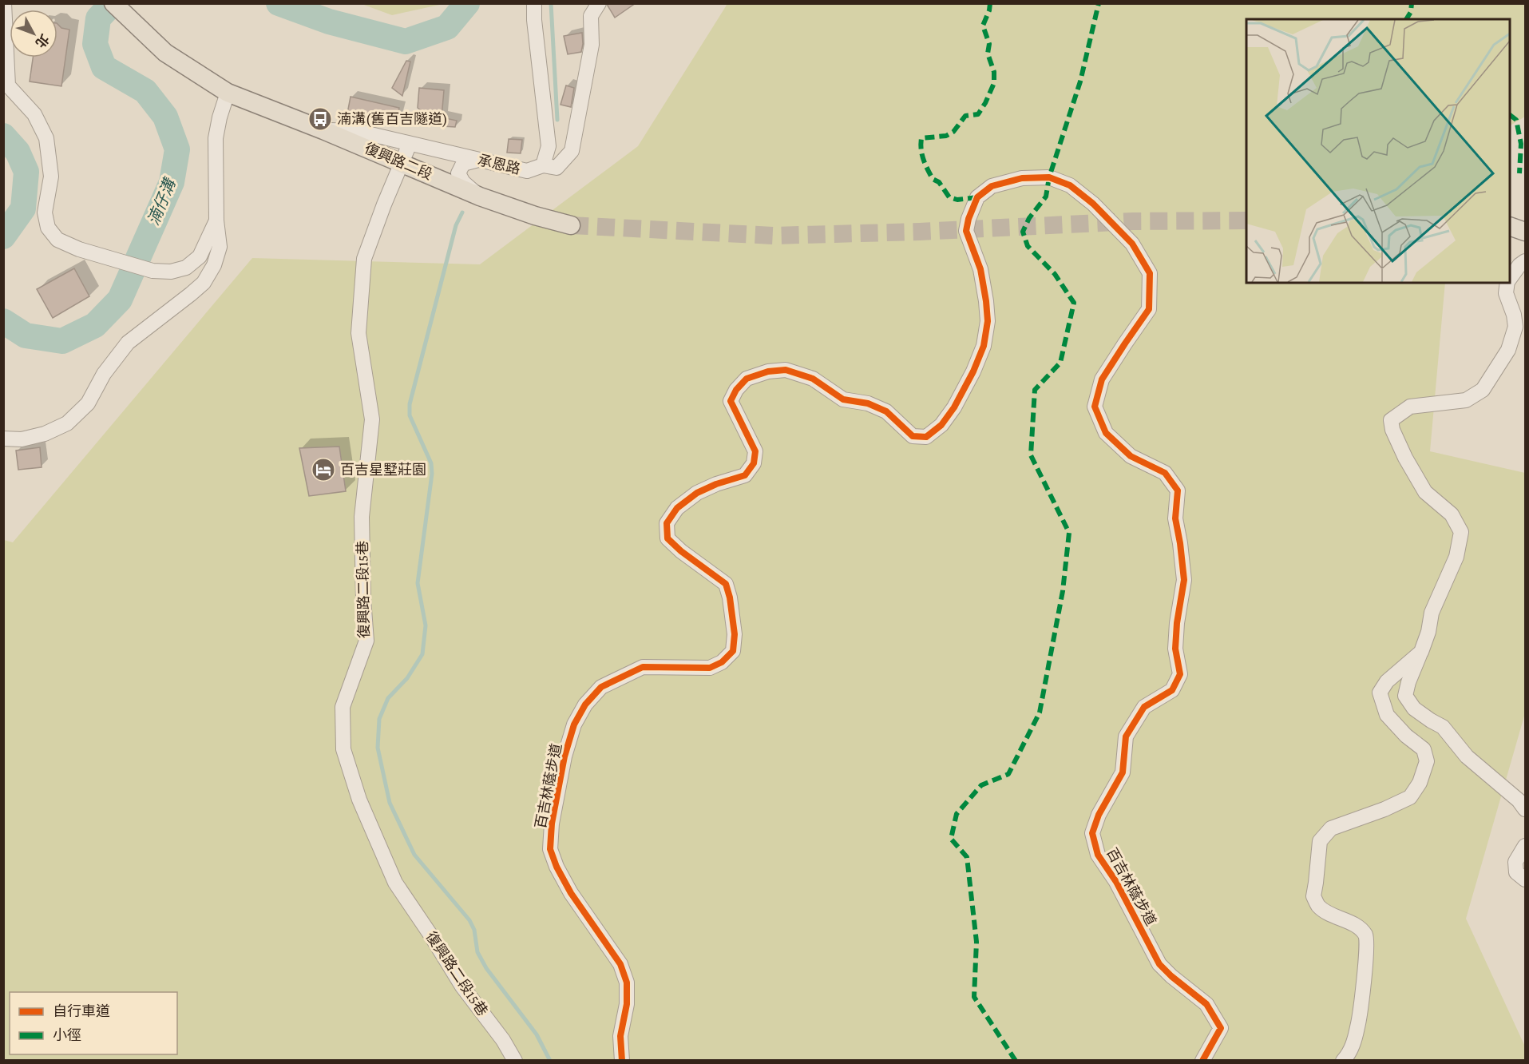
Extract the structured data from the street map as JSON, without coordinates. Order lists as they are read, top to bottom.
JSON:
{
  "streets": {
    "main road": ["復興路二段"],
    "street": ["承恩路", "復興路二段15巷", "百吉林蔭步道"]
  },
  "crossings": [
    ["復興路二段", "承恩路"],
    ["復興路二段", "復興路二段15巷"],
    ["承恩路", "復興路二段15巷"]
  ],
  "water": ["湳仔溝"],
  "places": {
    "bus stop": ["湳溝(舊百吉隧道)"],
    "hotel": ["百吉星墅莊園"]
  },
  "legend": ["自行車道", "小徑"],
  "north": "bottom right"
}
